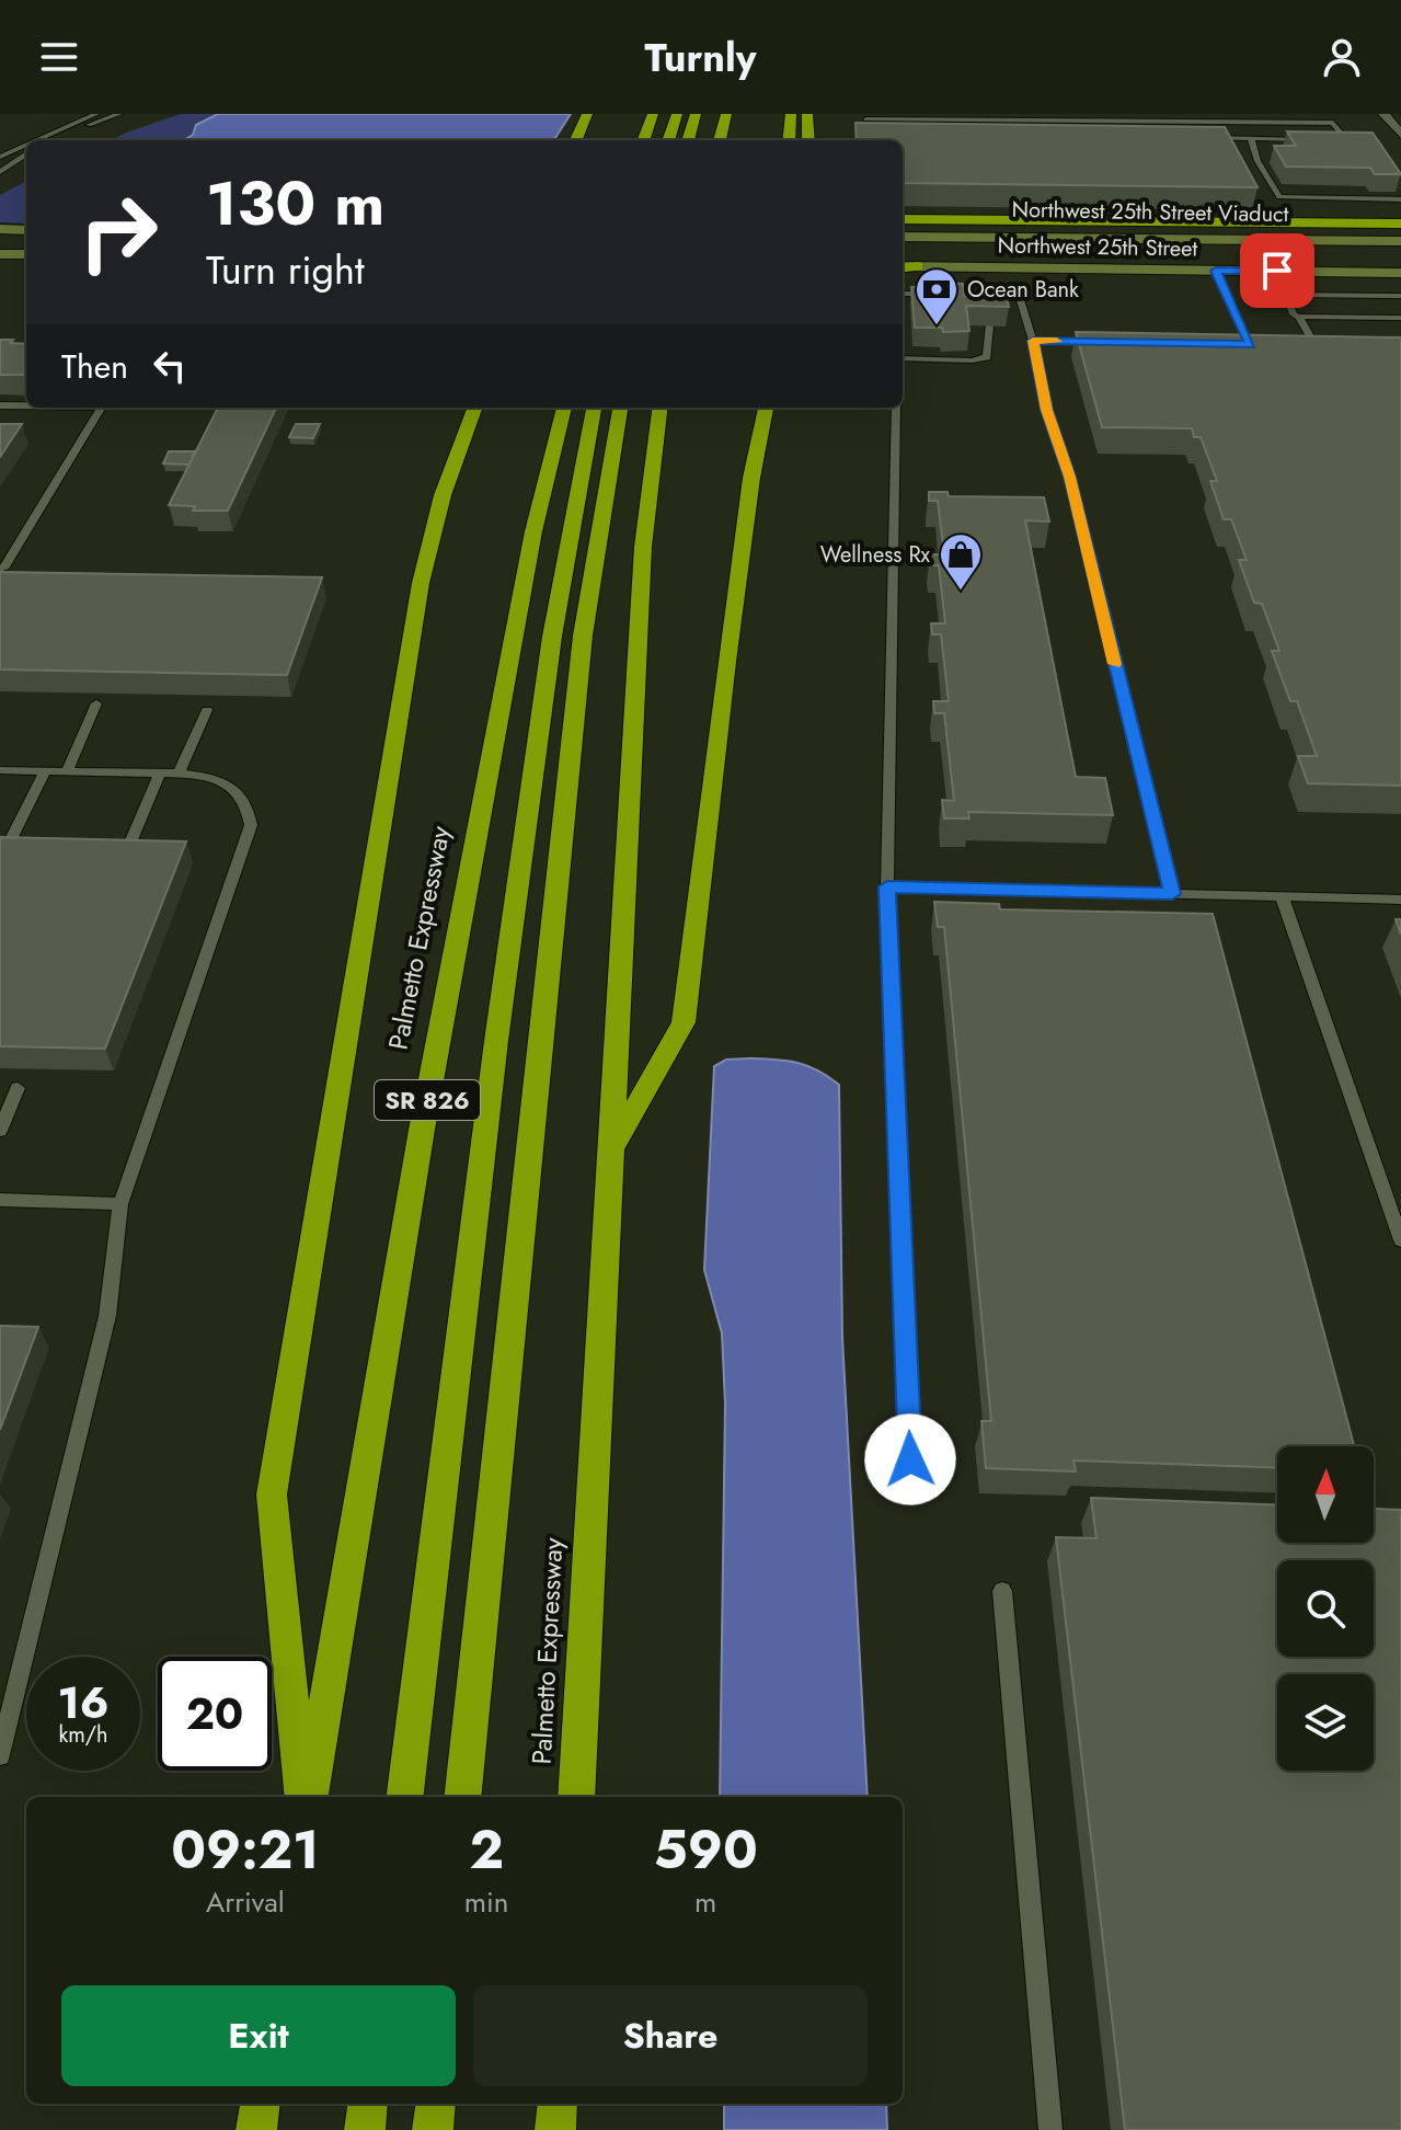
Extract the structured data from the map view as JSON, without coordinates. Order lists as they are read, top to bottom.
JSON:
{
  "streets": {
    "highway": ["Palmetto Expressway", "SR 826"],
    "main road": ["Northwest 25th Street Viaduct", "Northwest 25th Street"]
  },
  "crossings": [
    ["Northwest 25th Street Viaduct", "Northwest 25th Street"]
  ],
  "places": {
    "bank": ["Ocean Bank"],
    "shop": ["Wellness Rx"]
  },
  "north": "top",
  "page": {
    "header": "Turnly",
    "turn": ["130 m", "Turn right"],
    "then": "Then",
    "speed": "16 km/h",
    "limit": "20",
    "eta": [
      "09:21",
      "Arrival",
      "2",
      "min",
      "590",
      "m"
    ],
    "buttons": ["Exit", "Share"]
  }
}
